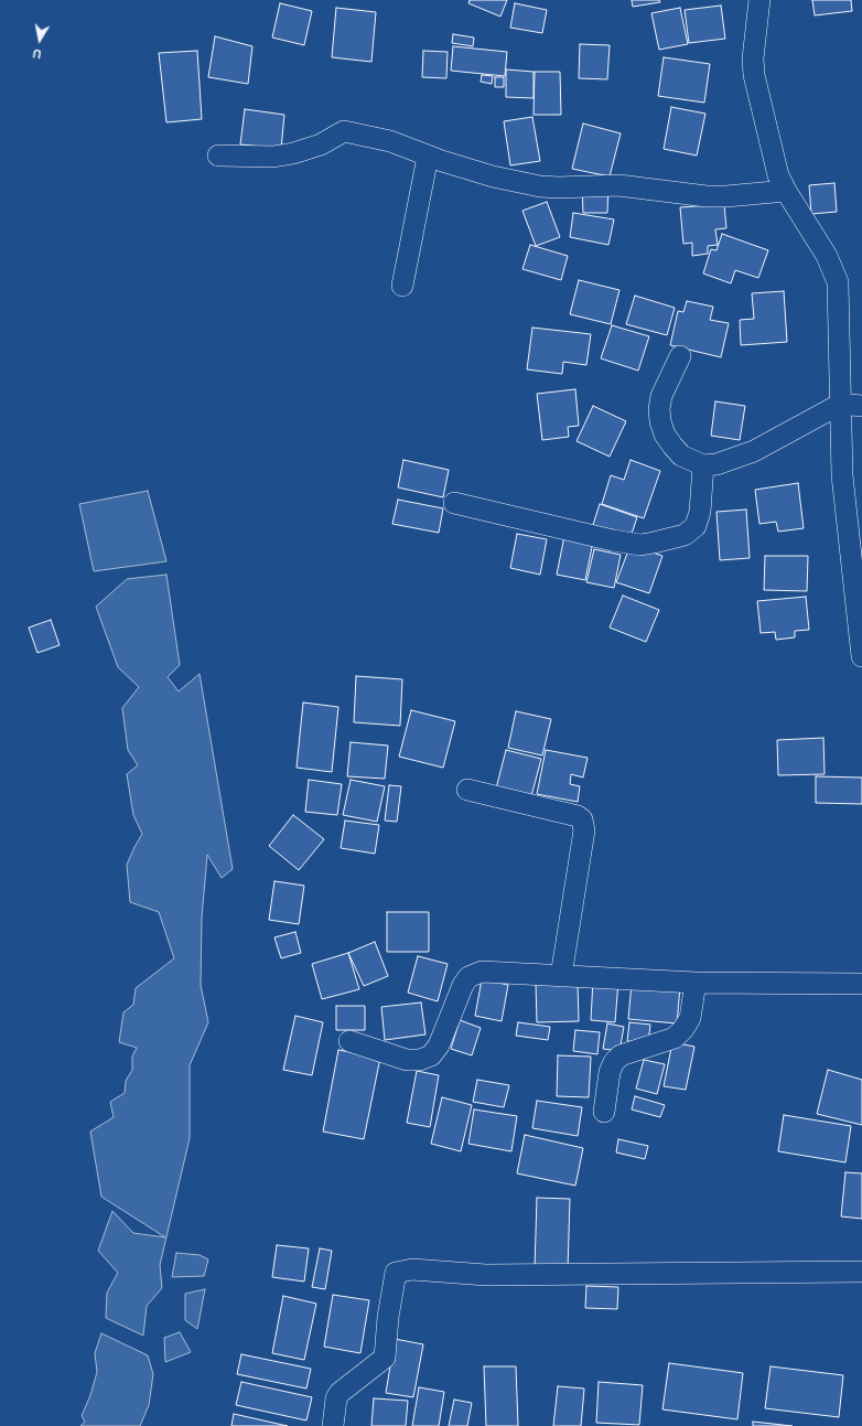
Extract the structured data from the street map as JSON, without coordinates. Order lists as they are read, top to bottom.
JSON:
{
  "north": "bottom"
}
